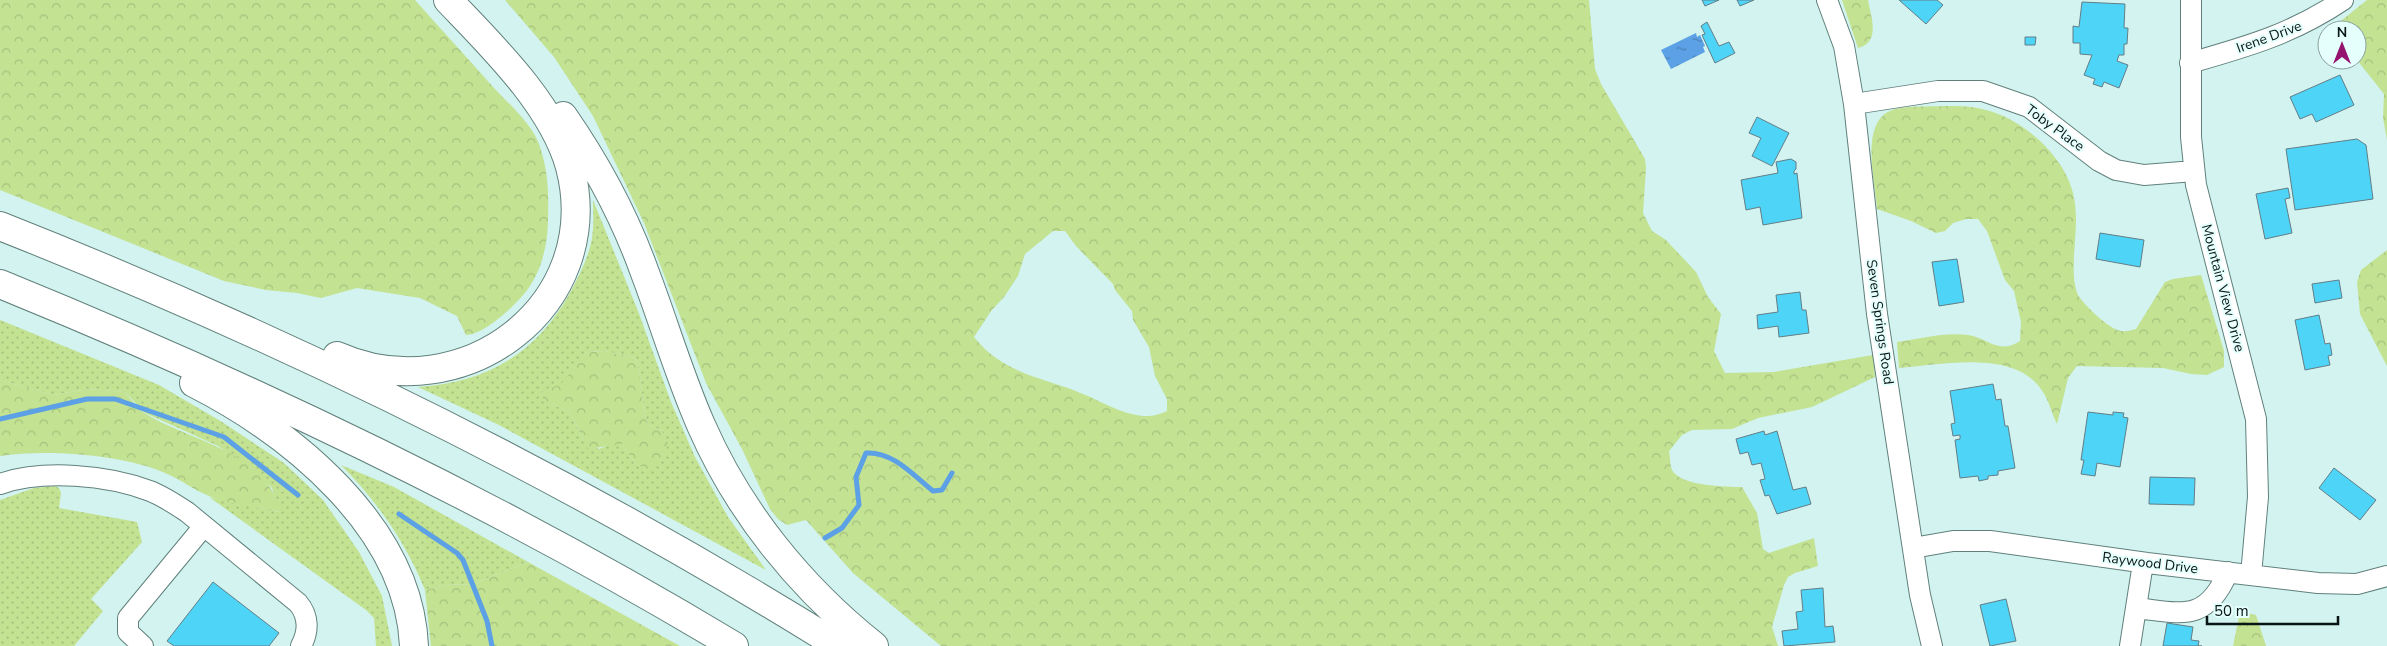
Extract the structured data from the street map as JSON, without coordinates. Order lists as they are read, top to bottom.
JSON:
{
  "streets": {
    "street": [
      "Irene Drive",
      "Toby Place",
      "Mountain View Drive",
      "Seven Springs Road",
      "Raywood Drive"
    ]
  },
  "crossings": [
    ["Irene Drive", "Mountain View Drive"],
    ["Toby Place", "Mountain View Drive"],
    ["Toby Place", "Seven Springs Road"],
    ["Mountain View Drive", "Raywood Drive"],
    ["Seven Springs Road", "Raywood Drive"]
  ],
  "scale_bar": "50 m",
  "north": "top"
}
